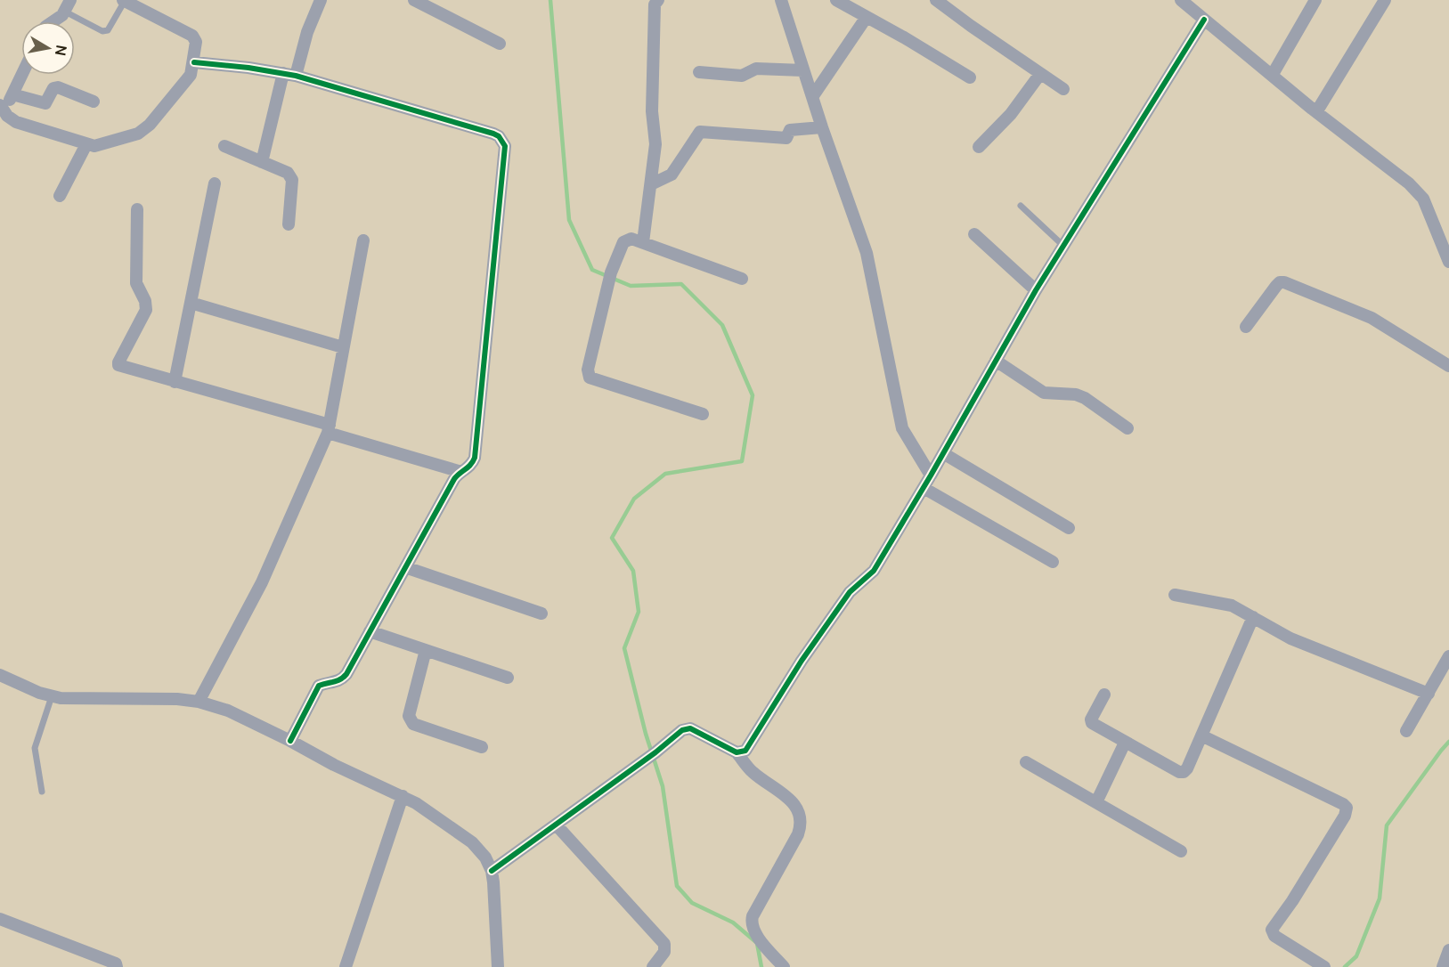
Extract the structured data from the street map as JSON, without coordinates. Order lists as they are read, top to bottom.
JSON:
{
  "north": "right"
}
